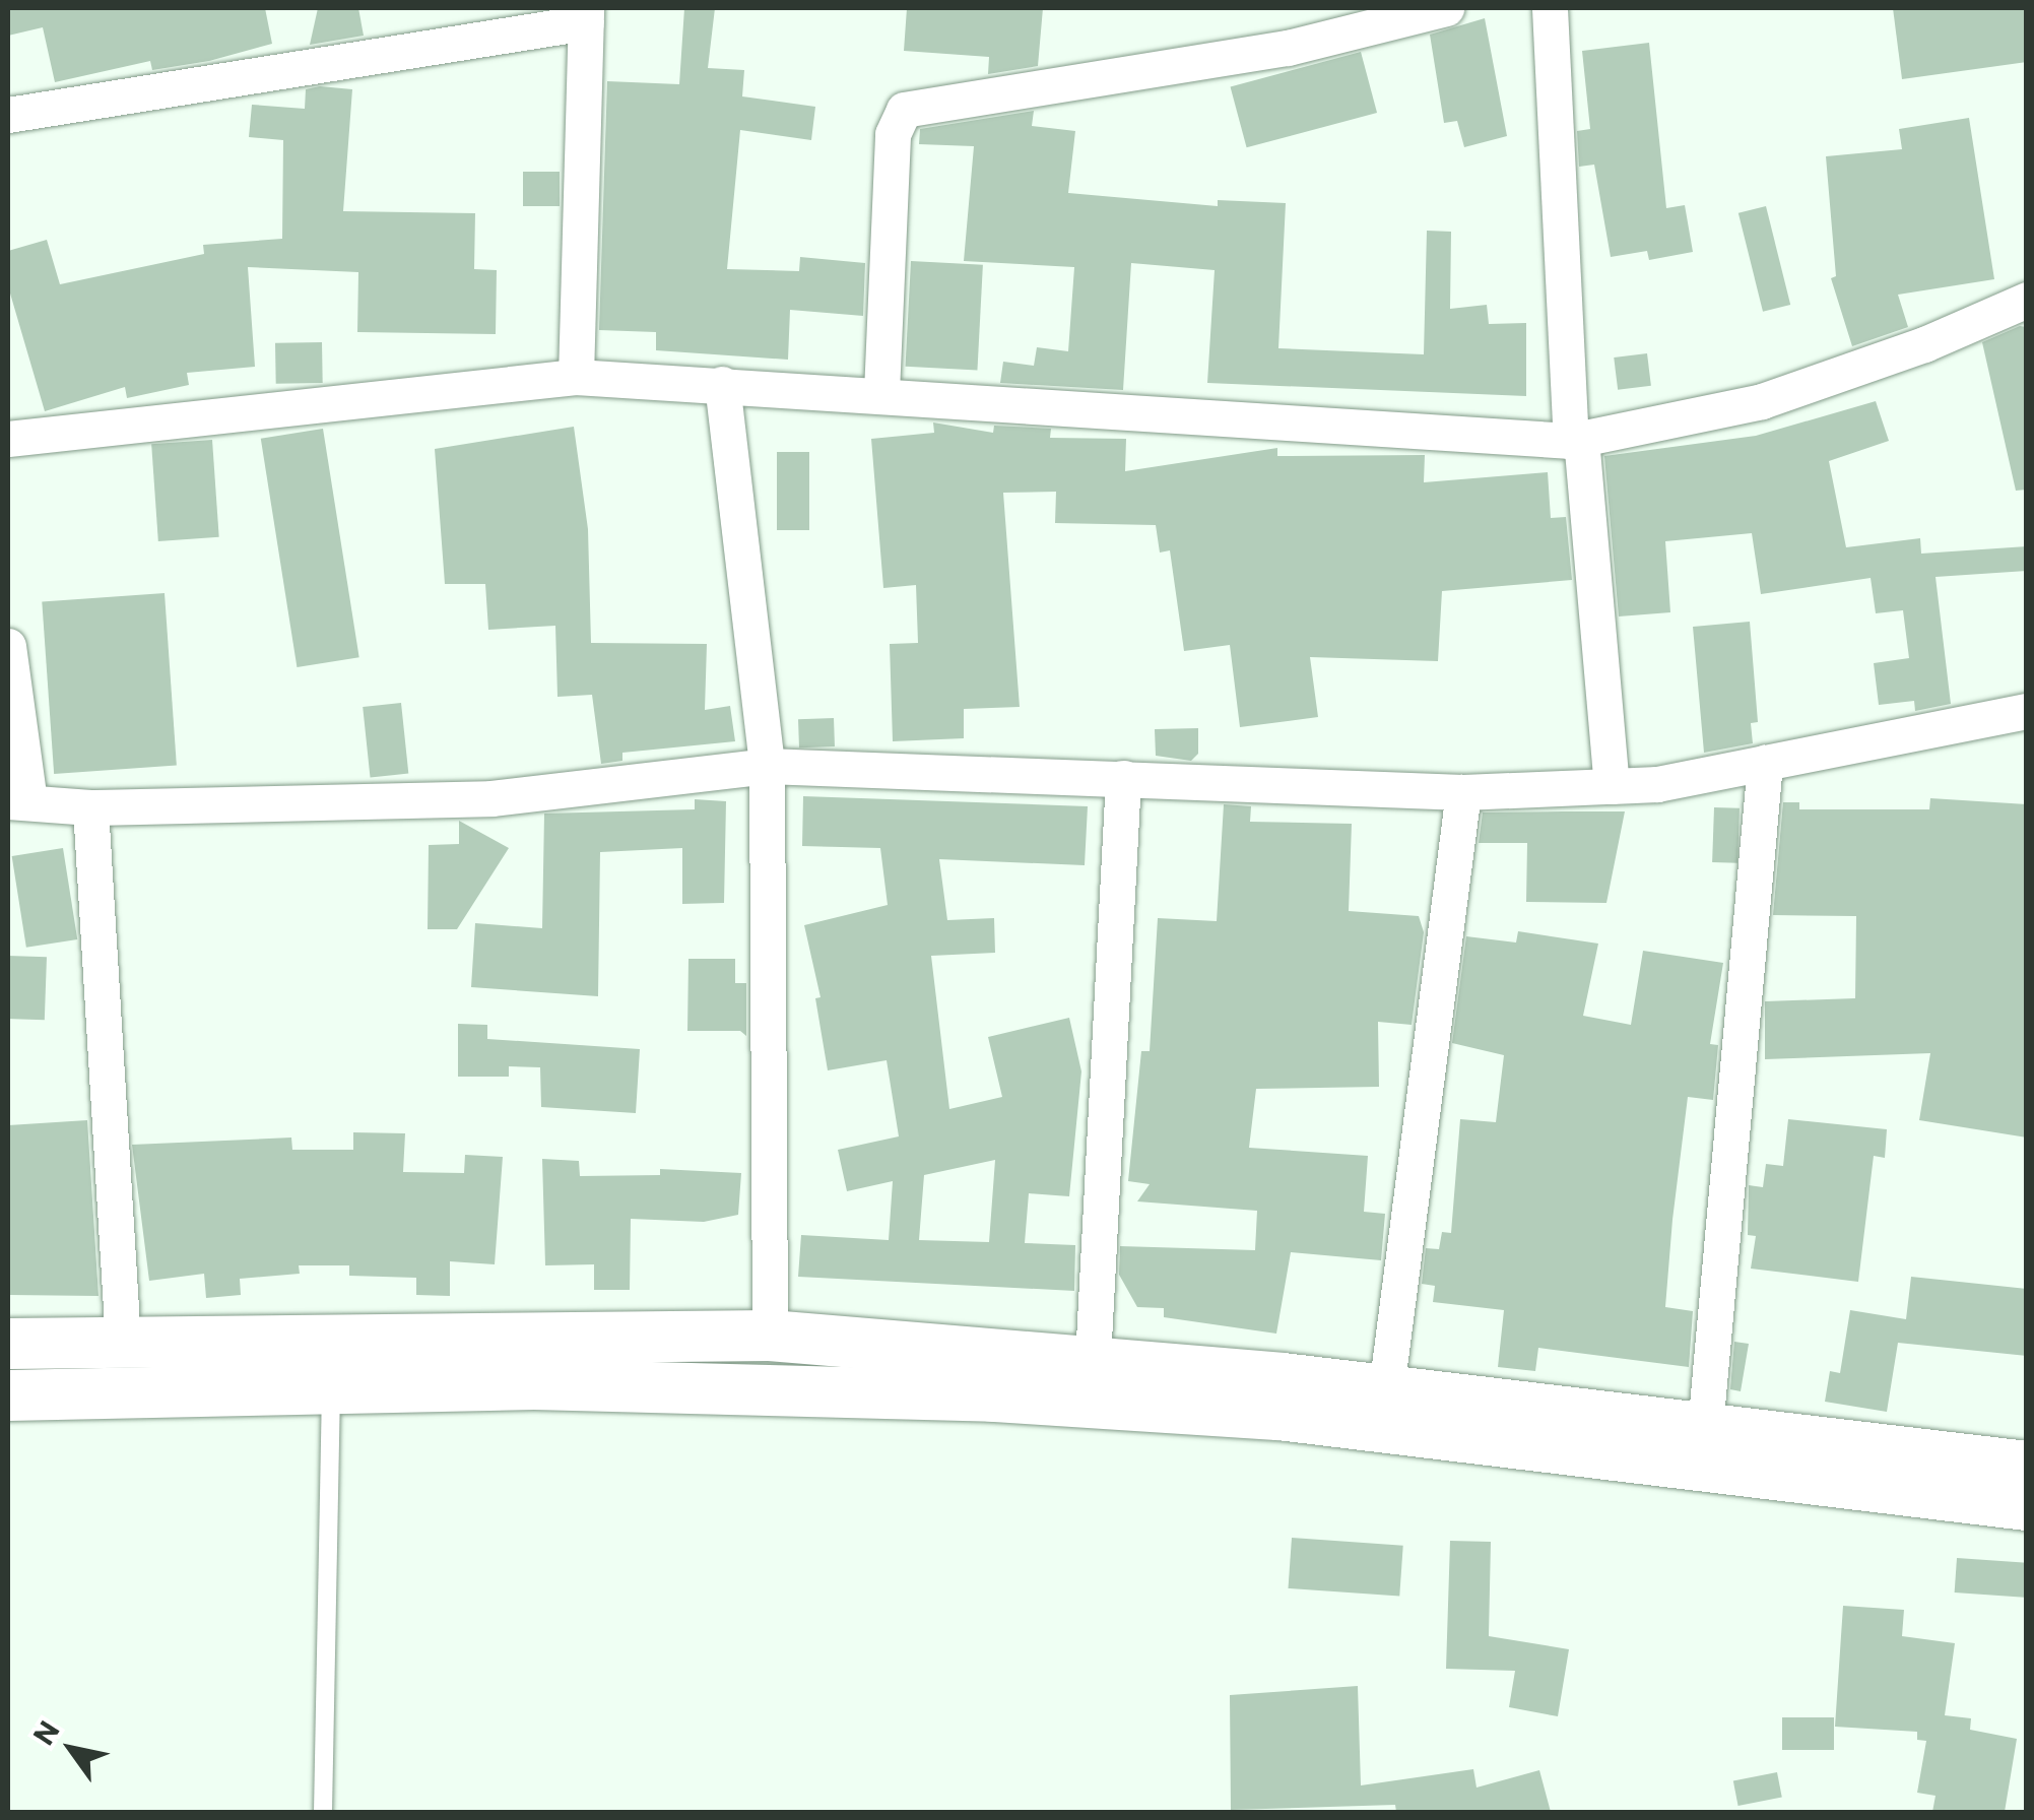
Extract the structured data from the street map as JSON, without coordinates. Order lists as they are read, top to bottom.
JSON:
{
  "north": "top left"
}
